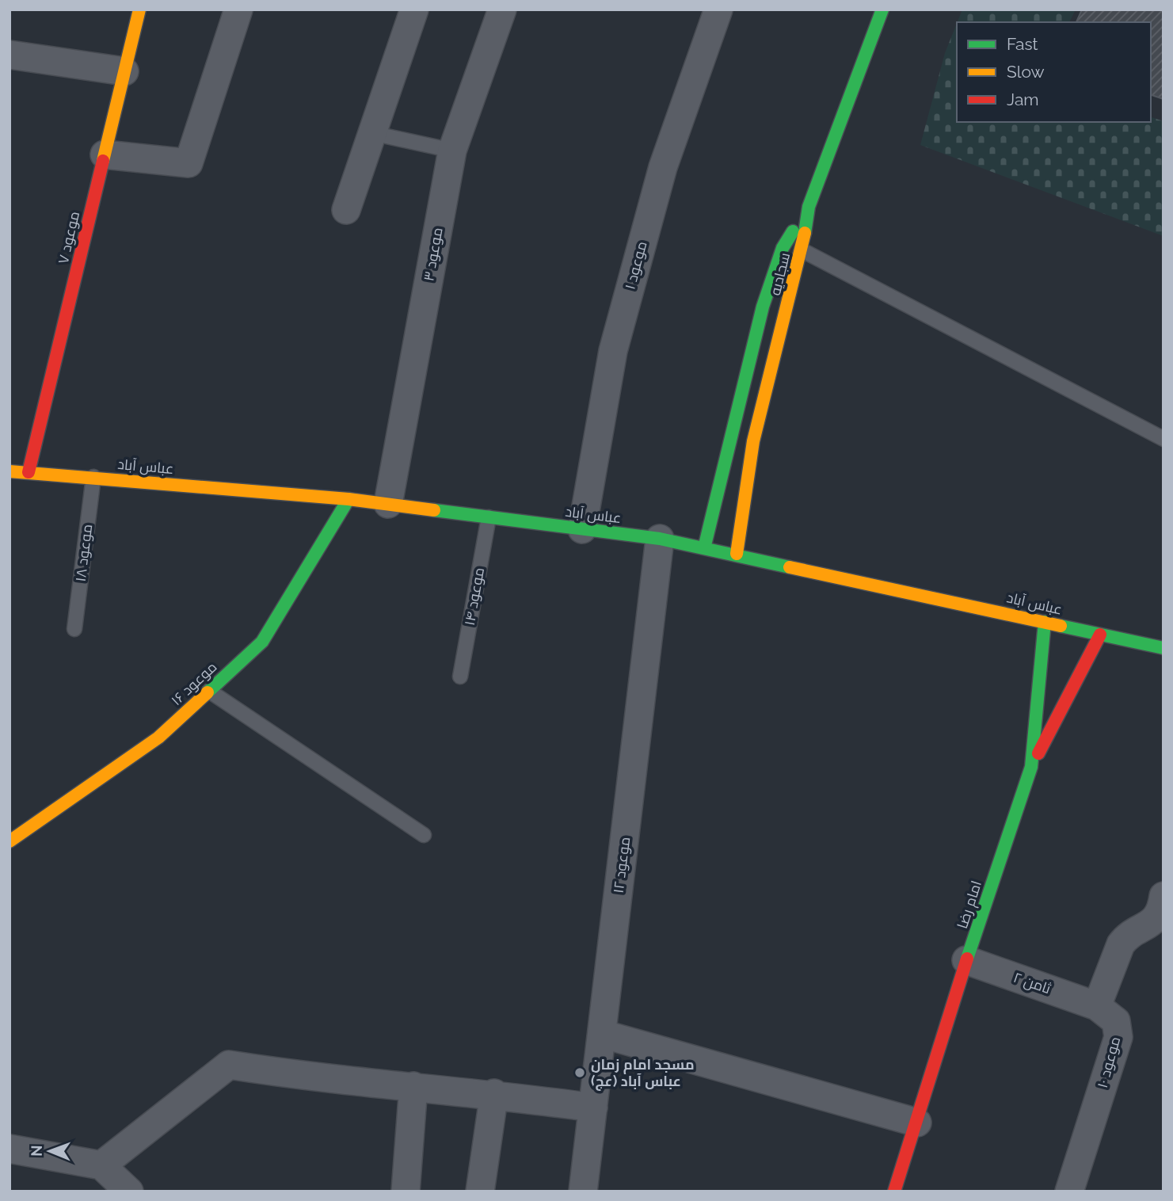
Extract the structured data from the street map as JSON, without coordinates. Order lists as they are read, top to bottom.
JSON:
{
  "streets": {
    "street": [
      "موعود ۷",
      "موعود ۳",
      "موعود ۱",
      "سجادیه",
      "عباس آباد",
      "موعود ۱۶",
      "موعود ۱۲",
      "امام رضا",
      "ثامن ۲",
      "موعود ۱۰"
    ],
    "lane": ["موعود ۱۸", "موعود ۱۴"]
  },
  "crossings": [
    ["موعود ۷", "عباس آباد"],
    ["موعود ۳", "عباس آباد"],
    ["موعود ۱", "عباس آباد"],
    ["سجادیه", "عباس آباد"],
    ["عباس آباد", "موعود ۱۸"],
    ["عباس آباد", "موعود ۱۴"],
    ["عباس آباد", "موعود ۱۶"],
    ["عباس آباد", "موعود ۱۲"],
    ["عباس آباد", "امام رضا"],
    ["امام رضا", "ثامن ۲"],
    ["ثامن ۲", "موعود ۱۰"]
  ],
  "places": ["مسجد امام زمان (عج) عباس آباد"],
  "legend": ["Fast", "Slow", "Jam"],
  "north": "left"
}
